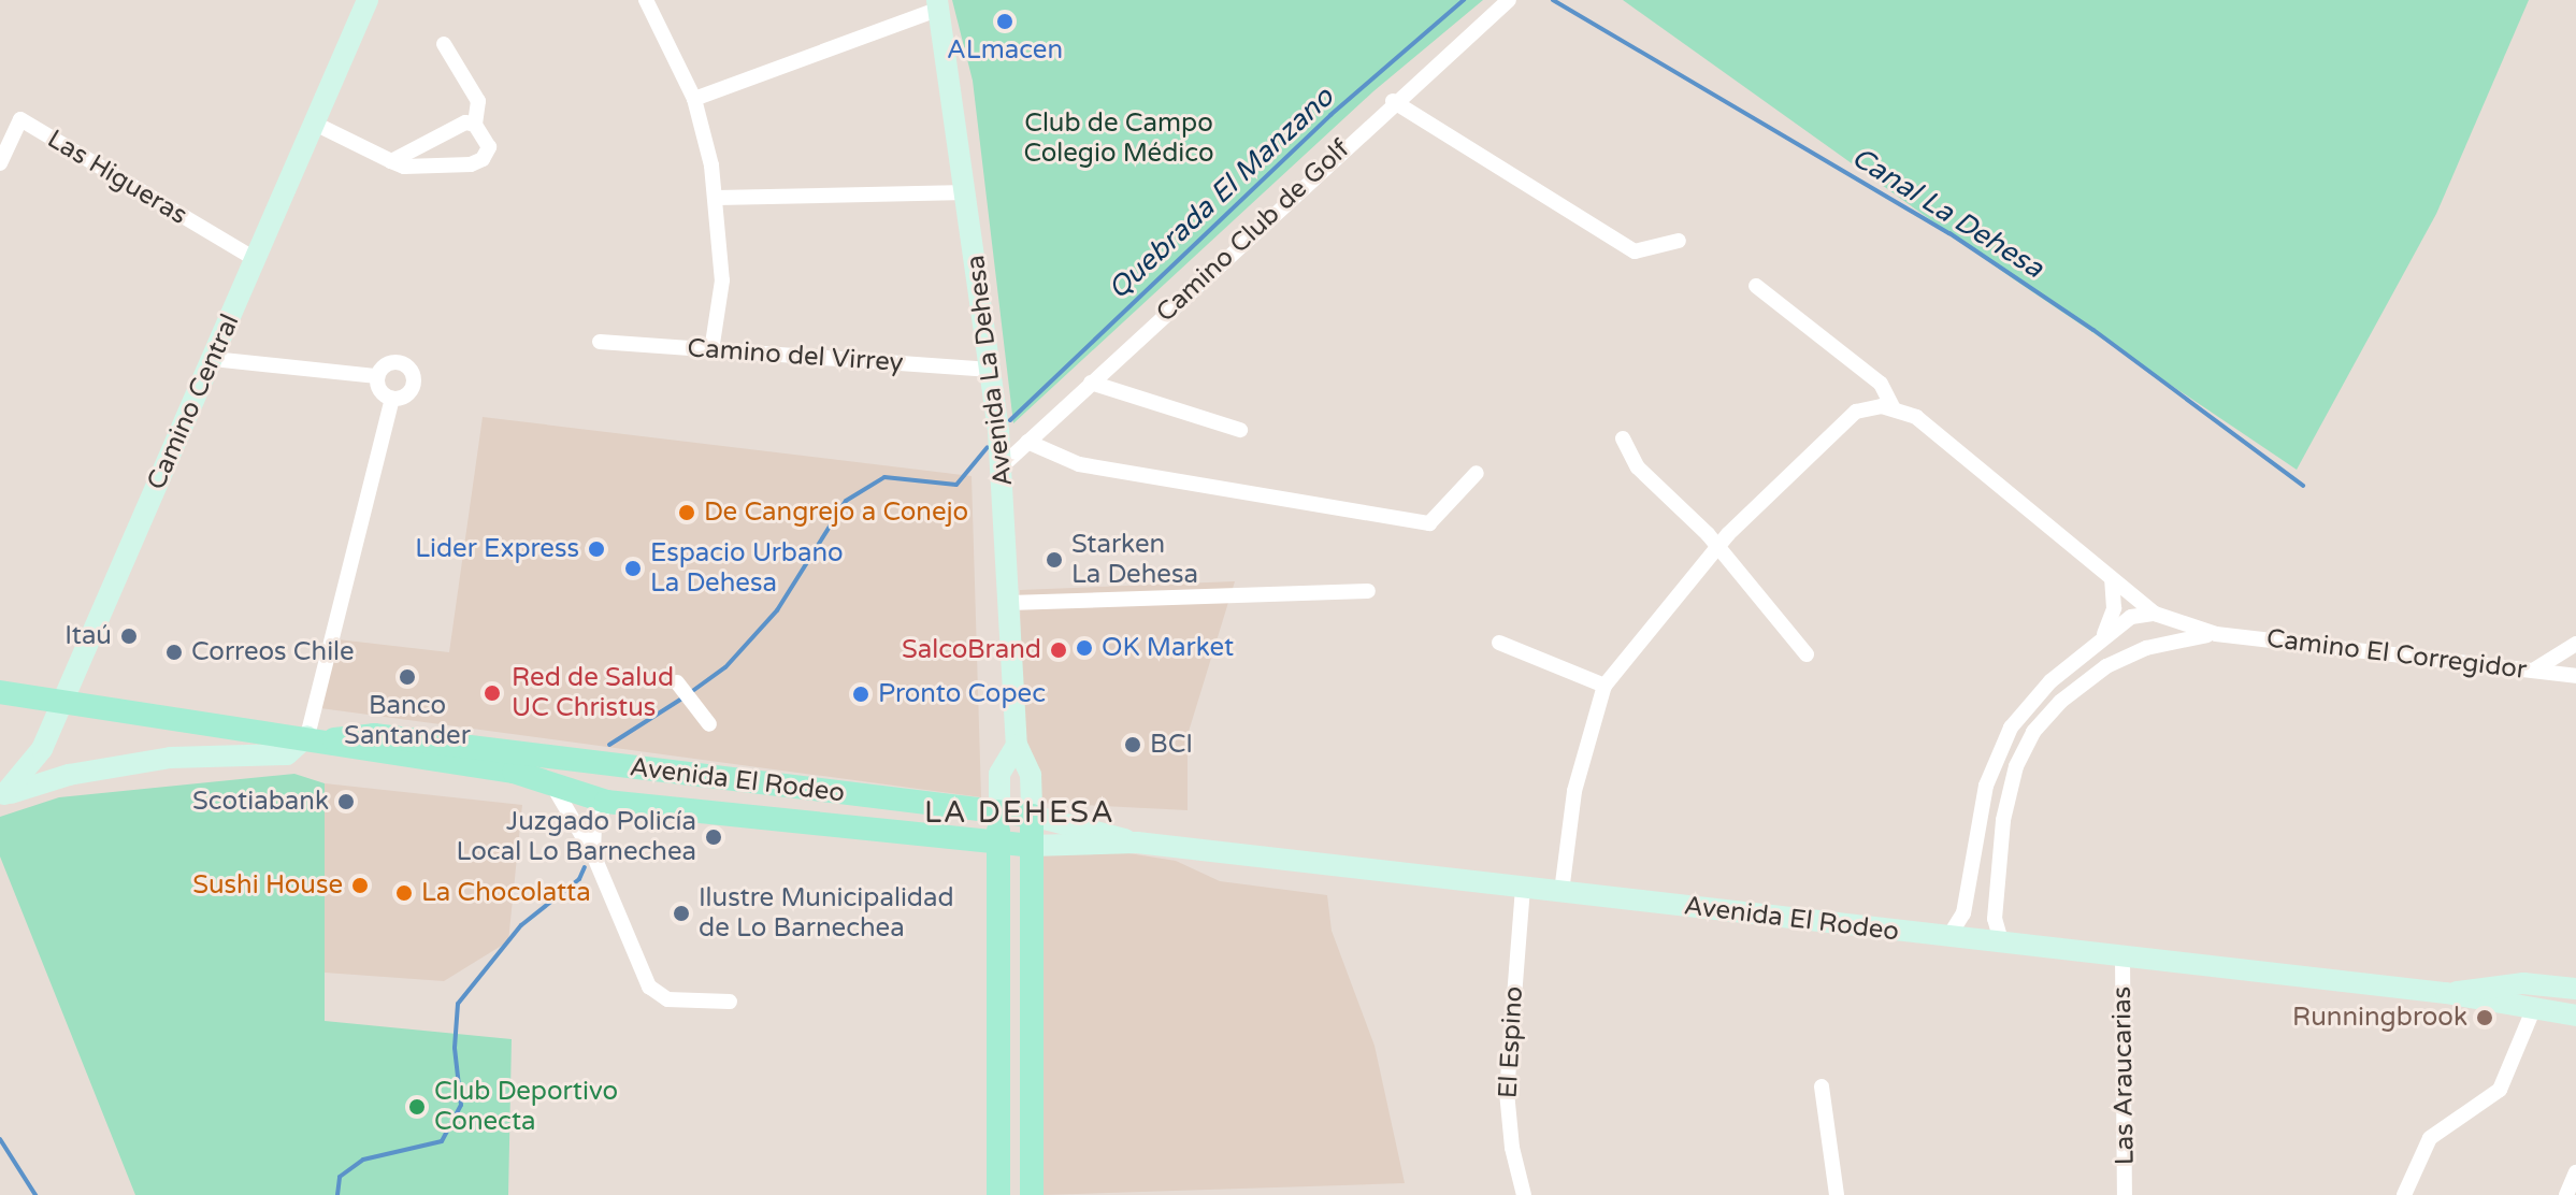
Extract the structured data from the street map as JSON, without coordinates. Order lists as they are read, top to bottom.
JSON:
{
  "streets": {
    "main road": ["Avenida La Dehesa", "Camino Central", "Avenida El Rodeo"],
    "street": [
      "Las Higueras",
      "Camino Club de Golf",
      "Camino del Virrey",
      "Camino El Corregidor",
      "El Espino",
      "Las Araucarias"
    ]
  },
  "crossings": [
    ["Las Higueras", "Camino Central"],
    ["Camino Club de Golf", "Avenida La Dehesa"],
    ["Camino del Virrey", "Avenida La Dehesa"],
    ["Avenida La Dehesa", "Avenida El Rodeo"],
    ["Camino Central", "Avenida El Rodeo"],
    ["Camino El Corregidor", "Avenida El Rodeo"],
    ["Avenida El Rodeo", "El Espino"],
    ["Avenida El Rodeo", "Las Araucarias"]
  ],
  "districts": ["LA DEHESA"],
  "water": ["Quebrada El Manzano", "Canal La Dehesa"],
  "parks": ["Club de Campo Colegio Médico"],
  "places": [
    "ALmacen",
    "De Cangrejo a Conejo",
    "Lider Express",
    "Starken La Dehesa",
    "Espacio Urbano La Dehesa",
    "Itaú",
    "OK Market",
    "SalcoBrand",
    "Correos Chile",
    "Banco Santander",
    "Red de Salud UC Christus",
    "Pronto Copec",
    "BCI",
    "Scotiabank",
    "Juzgado Policía Local Lo Barnechea",
    "Sushi House",
    "La Chocolatta",
    "Ilustre Municipalidad de Lo Barnechea",
    "Runningbrook",
    "Club Deportivo Conecta"
  ]
}
